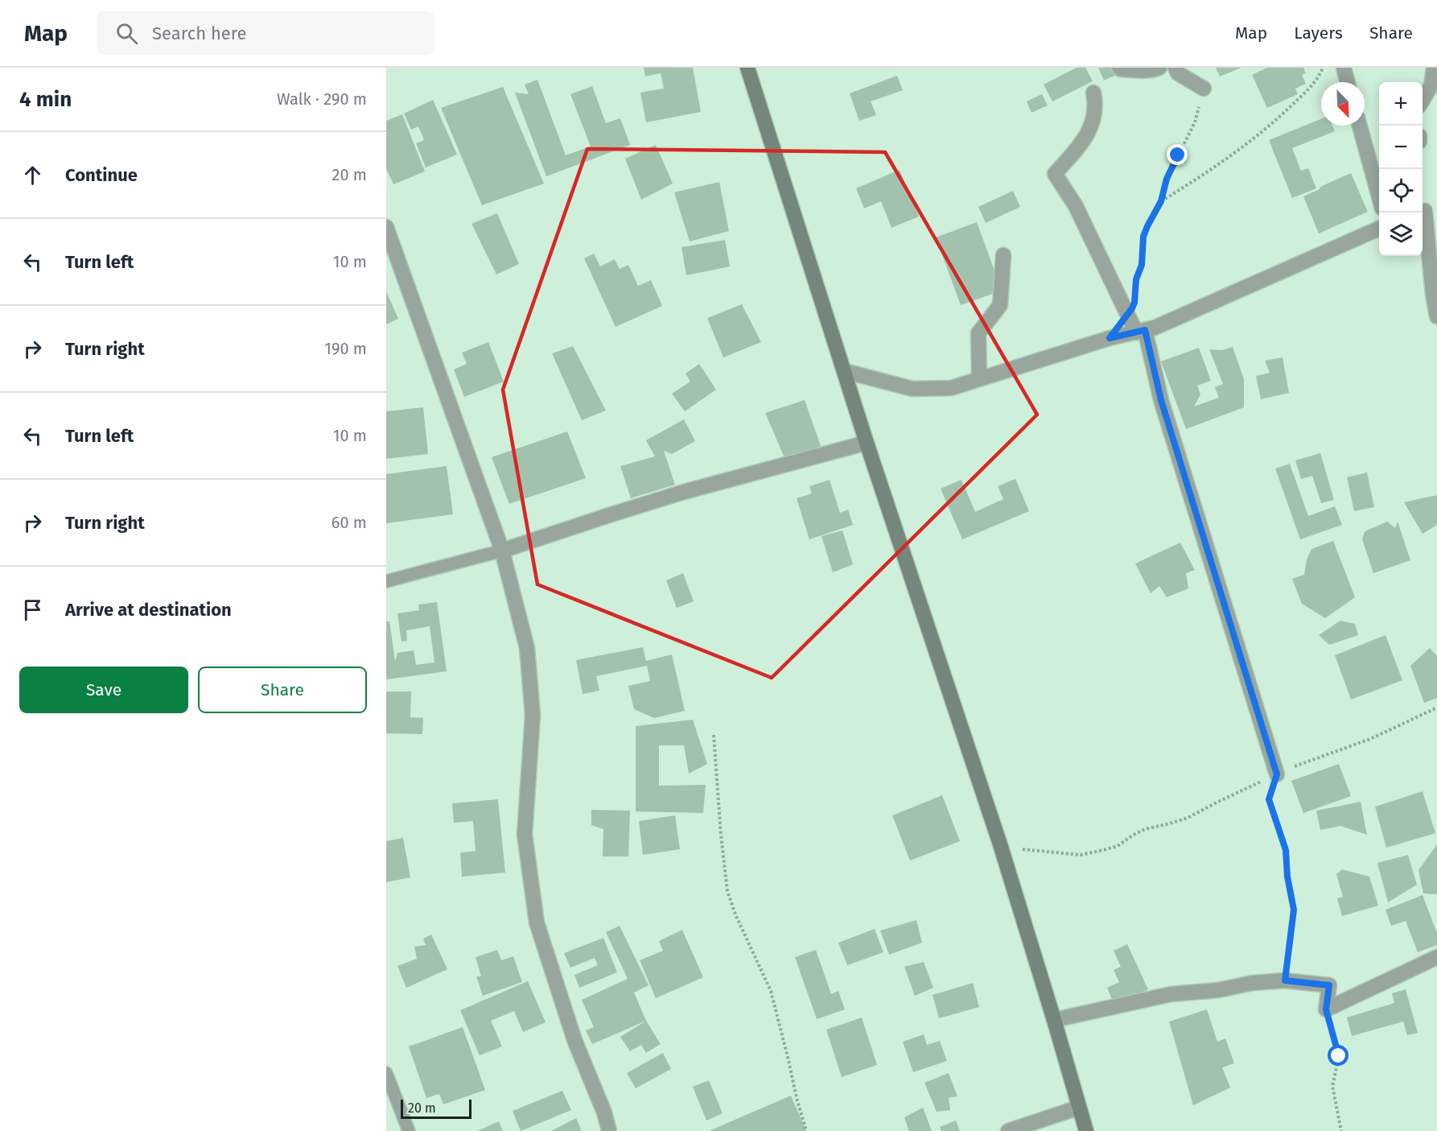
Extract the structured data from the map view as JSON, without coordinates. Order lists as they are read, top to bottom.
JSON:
{
  "scale_bar": "20 m",
  "north": "bottom right",
  "page": {
    "header": "Map",
    "search": "Search here",
    "nav": ["Map", "Layers", "Share"],
    "heading": ["4 min", "Walk · 290 m"],
    "map_buttons": ["+", "−"],
    "list": [
      ["Continue", "20 m"],
      ["Turn left", "10 m"],
      ["Turn right", "190 m"],
      ["Turn left", "10 m"],
      ["Turn right", "60 m"],
      "Arrive at destination"
    ],
    "buttons": ["Save", "Share"],
    "scale": "20 m"
  }
}
